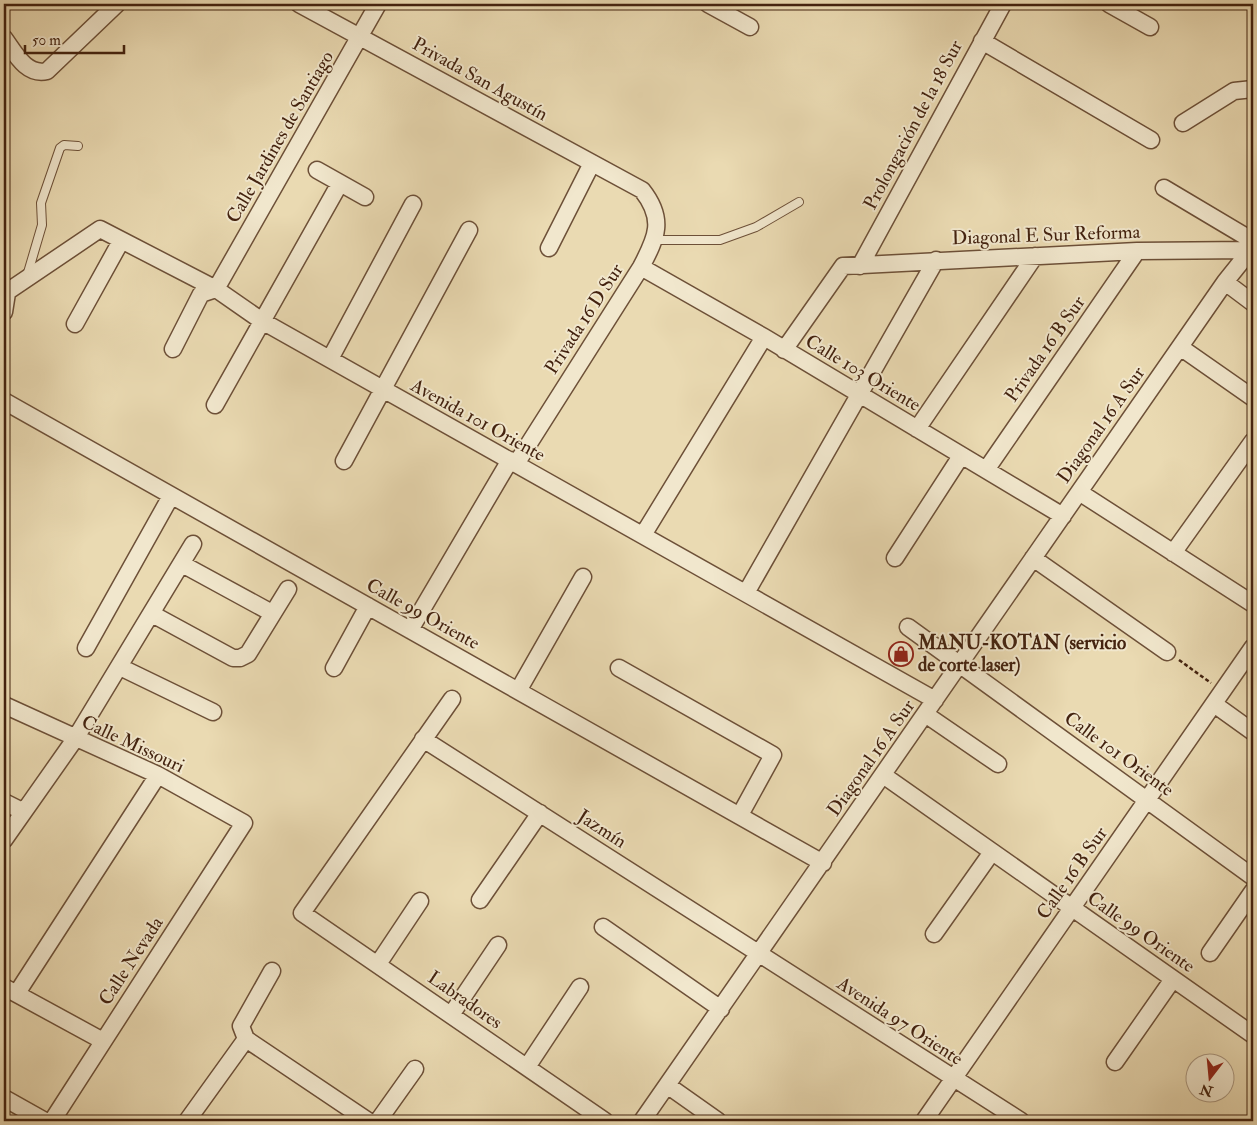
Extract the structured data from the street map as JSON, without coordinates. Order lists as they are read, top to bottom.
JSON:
{
  "streets": {
    "street": [
      "Privada San Agustín",
      "Prolongación de la 18 Sur",
      "Calle Jardines de Santiago",
      "Diagonal E Sur Reforma",
      "Privada 16 D Sur",
      "Privada 16 B Sur",
      "Calle 103 Oriente",
      "Avenida 101 Oriente",
      "Diagonal 16 A Sur",
      "Calle 99 Oriente",
      "Calle Missouri",
      "Calle 101 Oriente",
      "Jazmín",
      "Calle 16 B Sur",
      "Calle Nevada",
      "Labradores",
      "Avenida 97 Oriente"
    ]
  },
  "crossings": [
    ["Privada San Agustín", "Calle Jardines de Santiago"],
    ["Privada San Agustín", "Privada 16 D Sur"],
    ["Prolongación de la 18 Sur", "Diagonal E Sur Reforma"],
    ["Calle Jardines de Santiago", "Avenida 101 Oriente"],
    ["Diagonal E Sur Reforma", "Privada 16 B Sur"],
    ["Diagonal E Sur Reforma", "Calle 103 Oriente"],
    ["Diagonal E Sur Reforma", "Diagonal 16 A Sur"],
    ["Privada 16 D Sur", "Calle 103 Oriente"],
    ["Privada 16 D Sur", "Avenida 101 Oriente"],
    ["Privada 16 D Sur", "Calle 99 Oriente"],
    ["Privada 16 B Sur", "Calle 103 Oriente"],
    ["Calle 103 Oriente", "Diagonal 16 A Sur"],
    ["Avenida 101 Oriente", "Diagonal 16 A Sur"],
    ["Diagonal 16 A Sur", "Calle 99 Oriente"],
    ["Diagonal 16 A Sur", "Calle 101 Oriente"],
    ["Diagonal 16 A Sur", "Jazmín"],
    ["Diagonal 16 A Sur", "Avenida 97 Oriente"],
    ["Calle 99 Oriente", "Calle 16 B Sur"],
    ["Calle Missouri", "Calle Nevada"],
    ["Calle 101 Oriente", "Calle 16 B Sur"],
    ["Jazmín", "Labradores"],
    ["Jazmín", "Avenida 97 Oriente"],
    ["Calle 16 B Sur", "Avenida 97 Oriente"]
  ],
  "places": {
    "shop": ["MANU-KOTAN (servicio de corte laser)"]
  },
  "scale_bar": "50 m",
  "north": "bottom"
}
